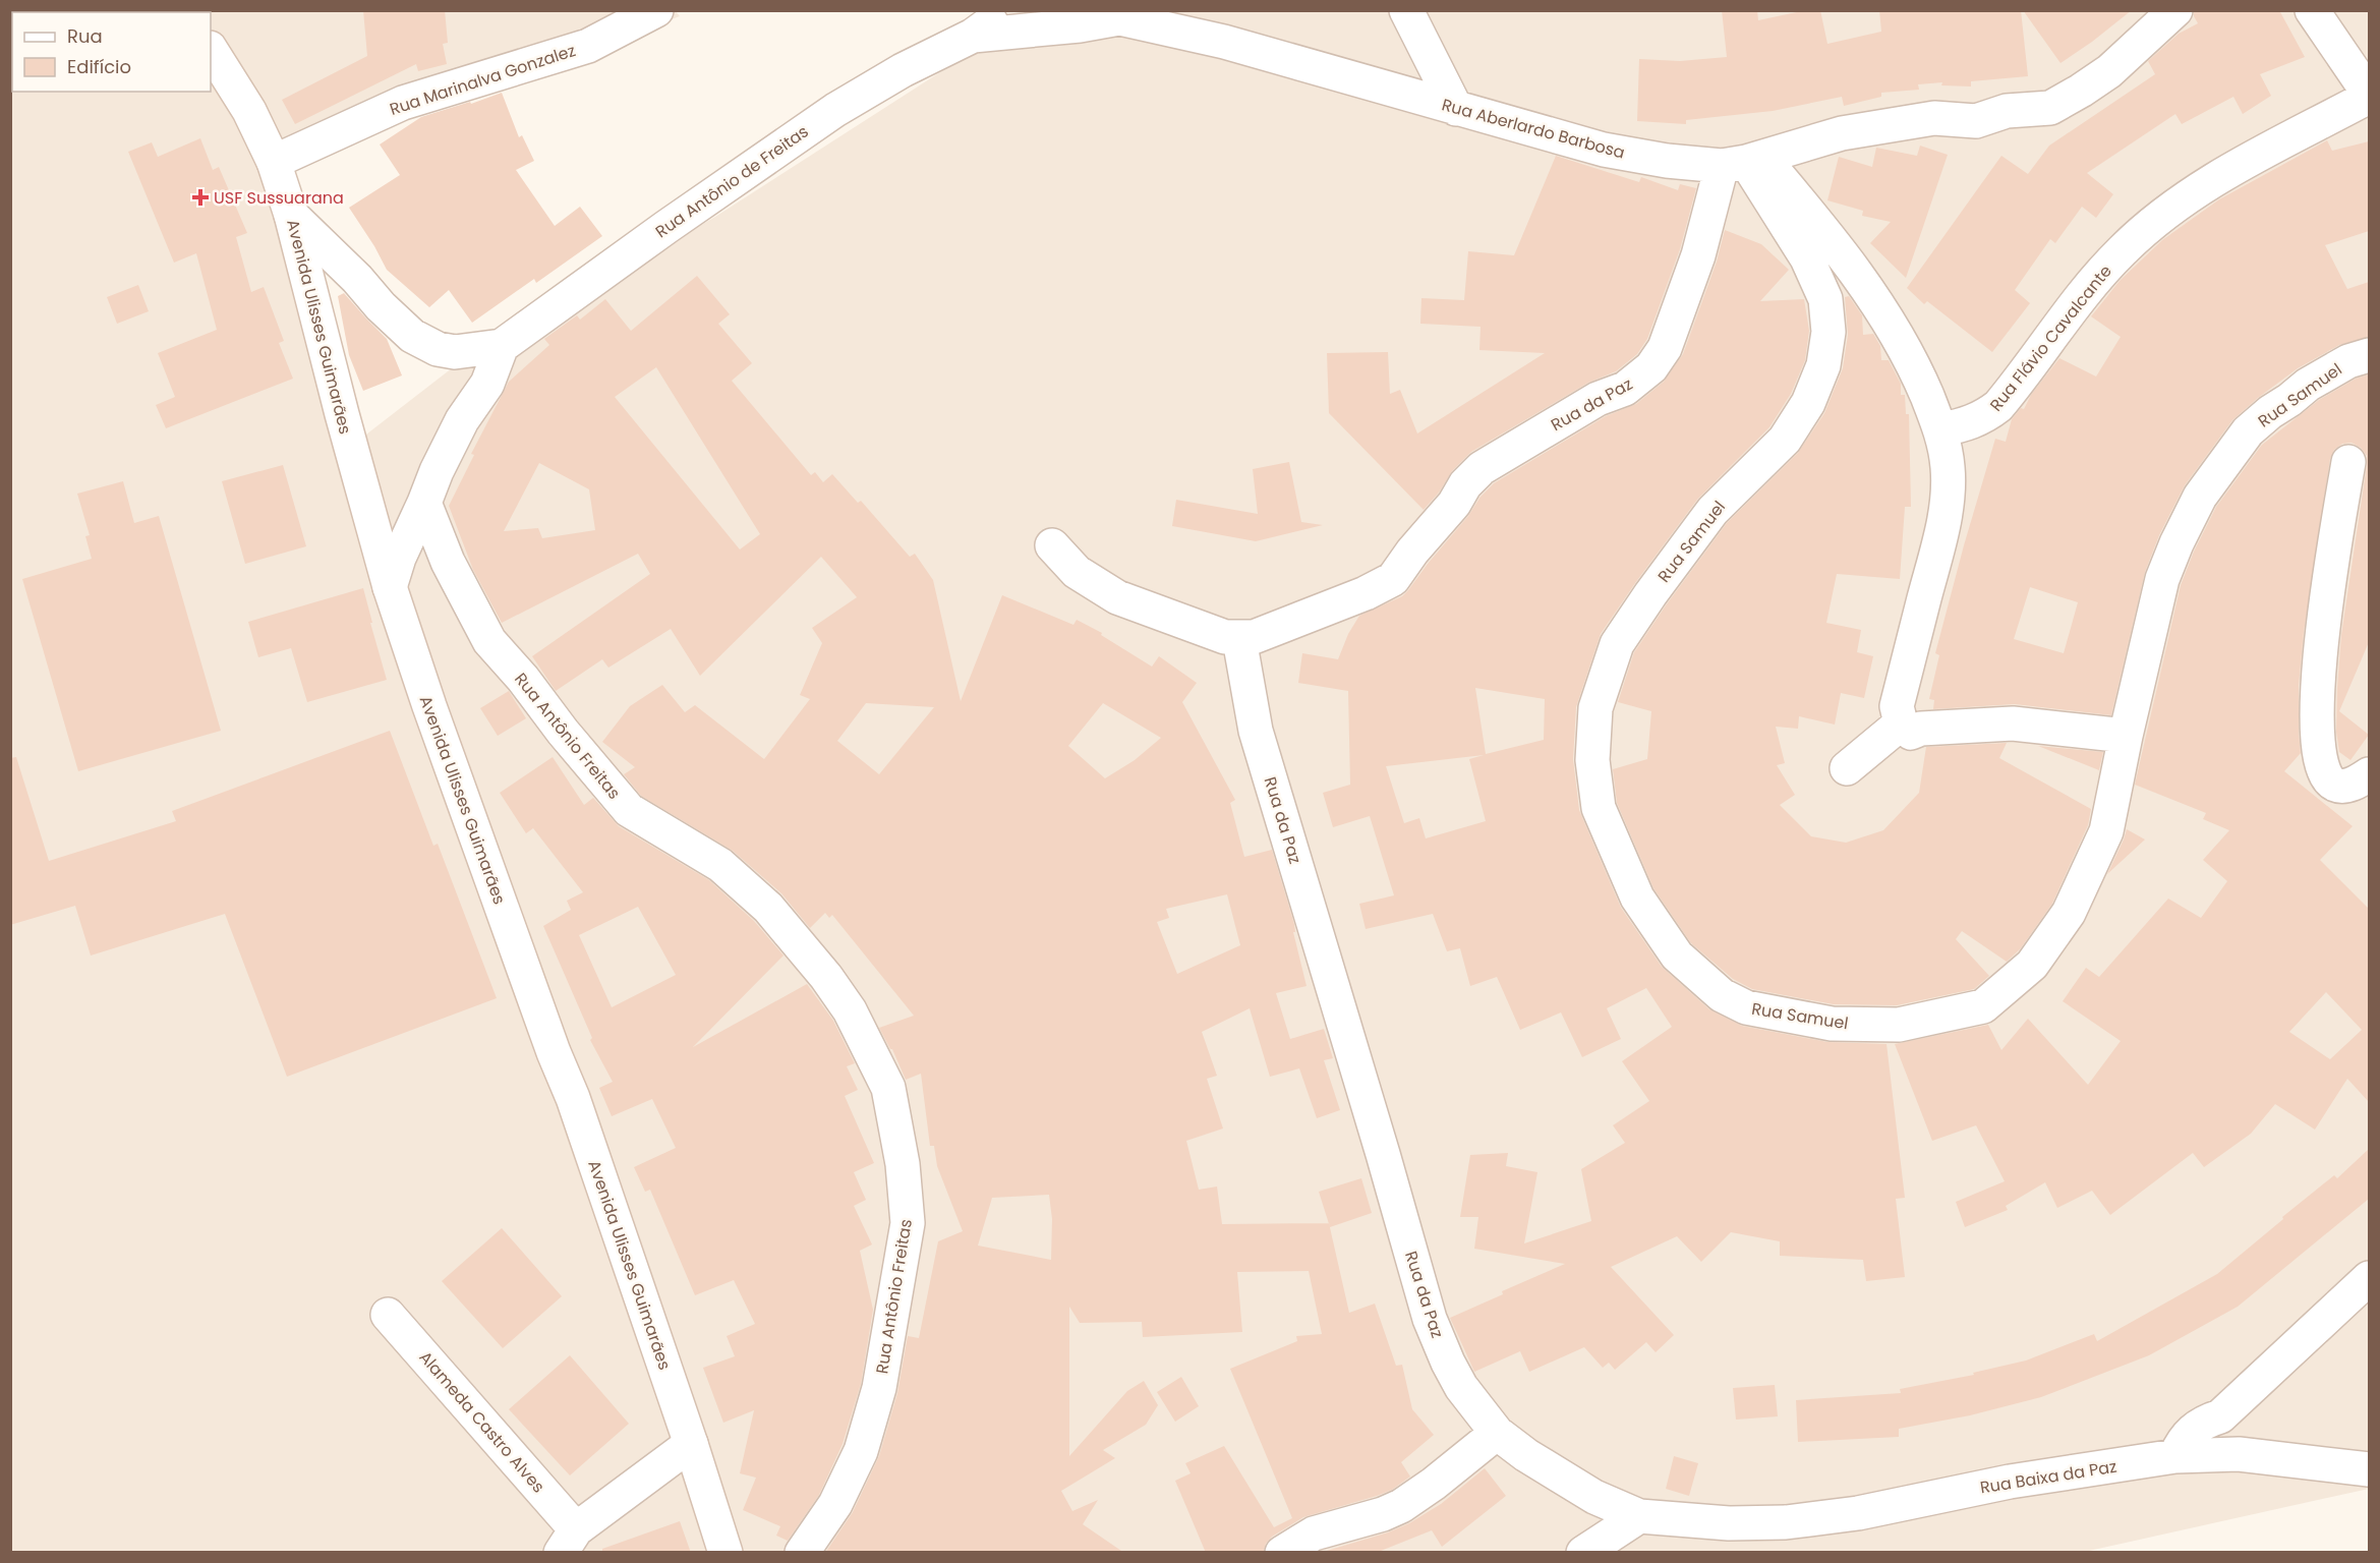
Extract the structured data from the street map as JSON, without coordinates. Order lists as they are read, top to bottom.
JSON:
{
  "streets": {
    "street": [
      "Rua Marinalva Gonzalez",
      "Rua Aberlardo Barbosa",
      "Rua Antônio de Freitas",
      "Avenida Ulisses Guimarães",
      "Rua Flávio Cavalcante",
      "Rua Samuel",
      "Rua da Paz",
      "Rua Antônio Freitas",
      "Alameda Castro Alves",
      "Rua Baixa da Paz"
    ]
  },
  "crossings": [
    ["Rua Marinalva Gonzalez", "Avenida Ulisses Guimarães"],
    ["Rua Aberlardo Barbosa", "Rua Antônio de Freitas"],
    ["Rua Aberlardo Barbosa", "Rua Samuel"],
    ["Rua Aberlardo Barbosa", "Rua da Paz"],
    ["Rua Antônio de Freitas", "Avenida Ulisses Guimarães"],
    ["Avenida Ulisses Guimarães", "Alameda Castro Alves"],
    ["Rua Samuel", "Rua da Paz"],
    ["Rua da Paz", "Rua Baixa da Paz"]
  ],
  "places": {
    "health": ["USF Sussuarana"]
  },
  "legend": ["Rua", "Edifício"]
}
